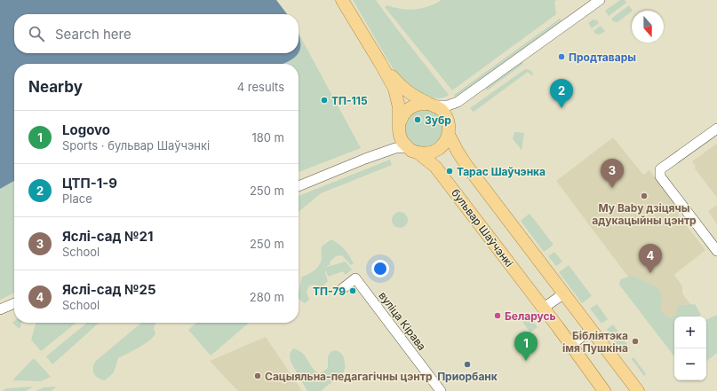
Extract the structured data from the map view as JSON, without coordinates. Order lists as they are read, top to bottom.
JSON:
{
  "streets": {
    "main road": ["бульвар Шаўчэнкі"],
    "street": ["вуліца Кірава"]
  },
  "places": [
    "Продтавары",
    "ТП-115",
    "Зубр",
    "Тарас Шаўчэнка",
    "My Baby дзіцячы адукацыйны цэнтр",
    "ТП-79",
    "Беларусь",
    "Бібліятэка імя Пушкіна",
    "Приорбанк",
    "Сацыяльна-педагагічны цэнтр"
  ],
  "north": "bottom",
  "page": {
    "search": "Search here",
    "heading": ["Nearby", "4 results"],
    "pins": [
      "2",
      "3",
      "4",
      "1"
    ],
    "list": [
      {
        "mark": "1",
        "name": "Logovo",
        "note": "Sports · бульвар Шаўчэнкі",
        "value": "180 m"
      },
      {
        "mark": "2",
        "name": "ЦТП-1-9",
        "note": "Place",
        "value": "250 m"
      },
      {
        "mark": "3",
        "name": "Яслі-сад №21",
        "note": "School",
        "value": "250 m"
      },
      {
        "mark": "4",
        "name": "Яслі-сад №25",
        "note": "School",
        "value": "280 m"
      }
    ],
    "map_buttons": ["+", "−"]
  }
}
